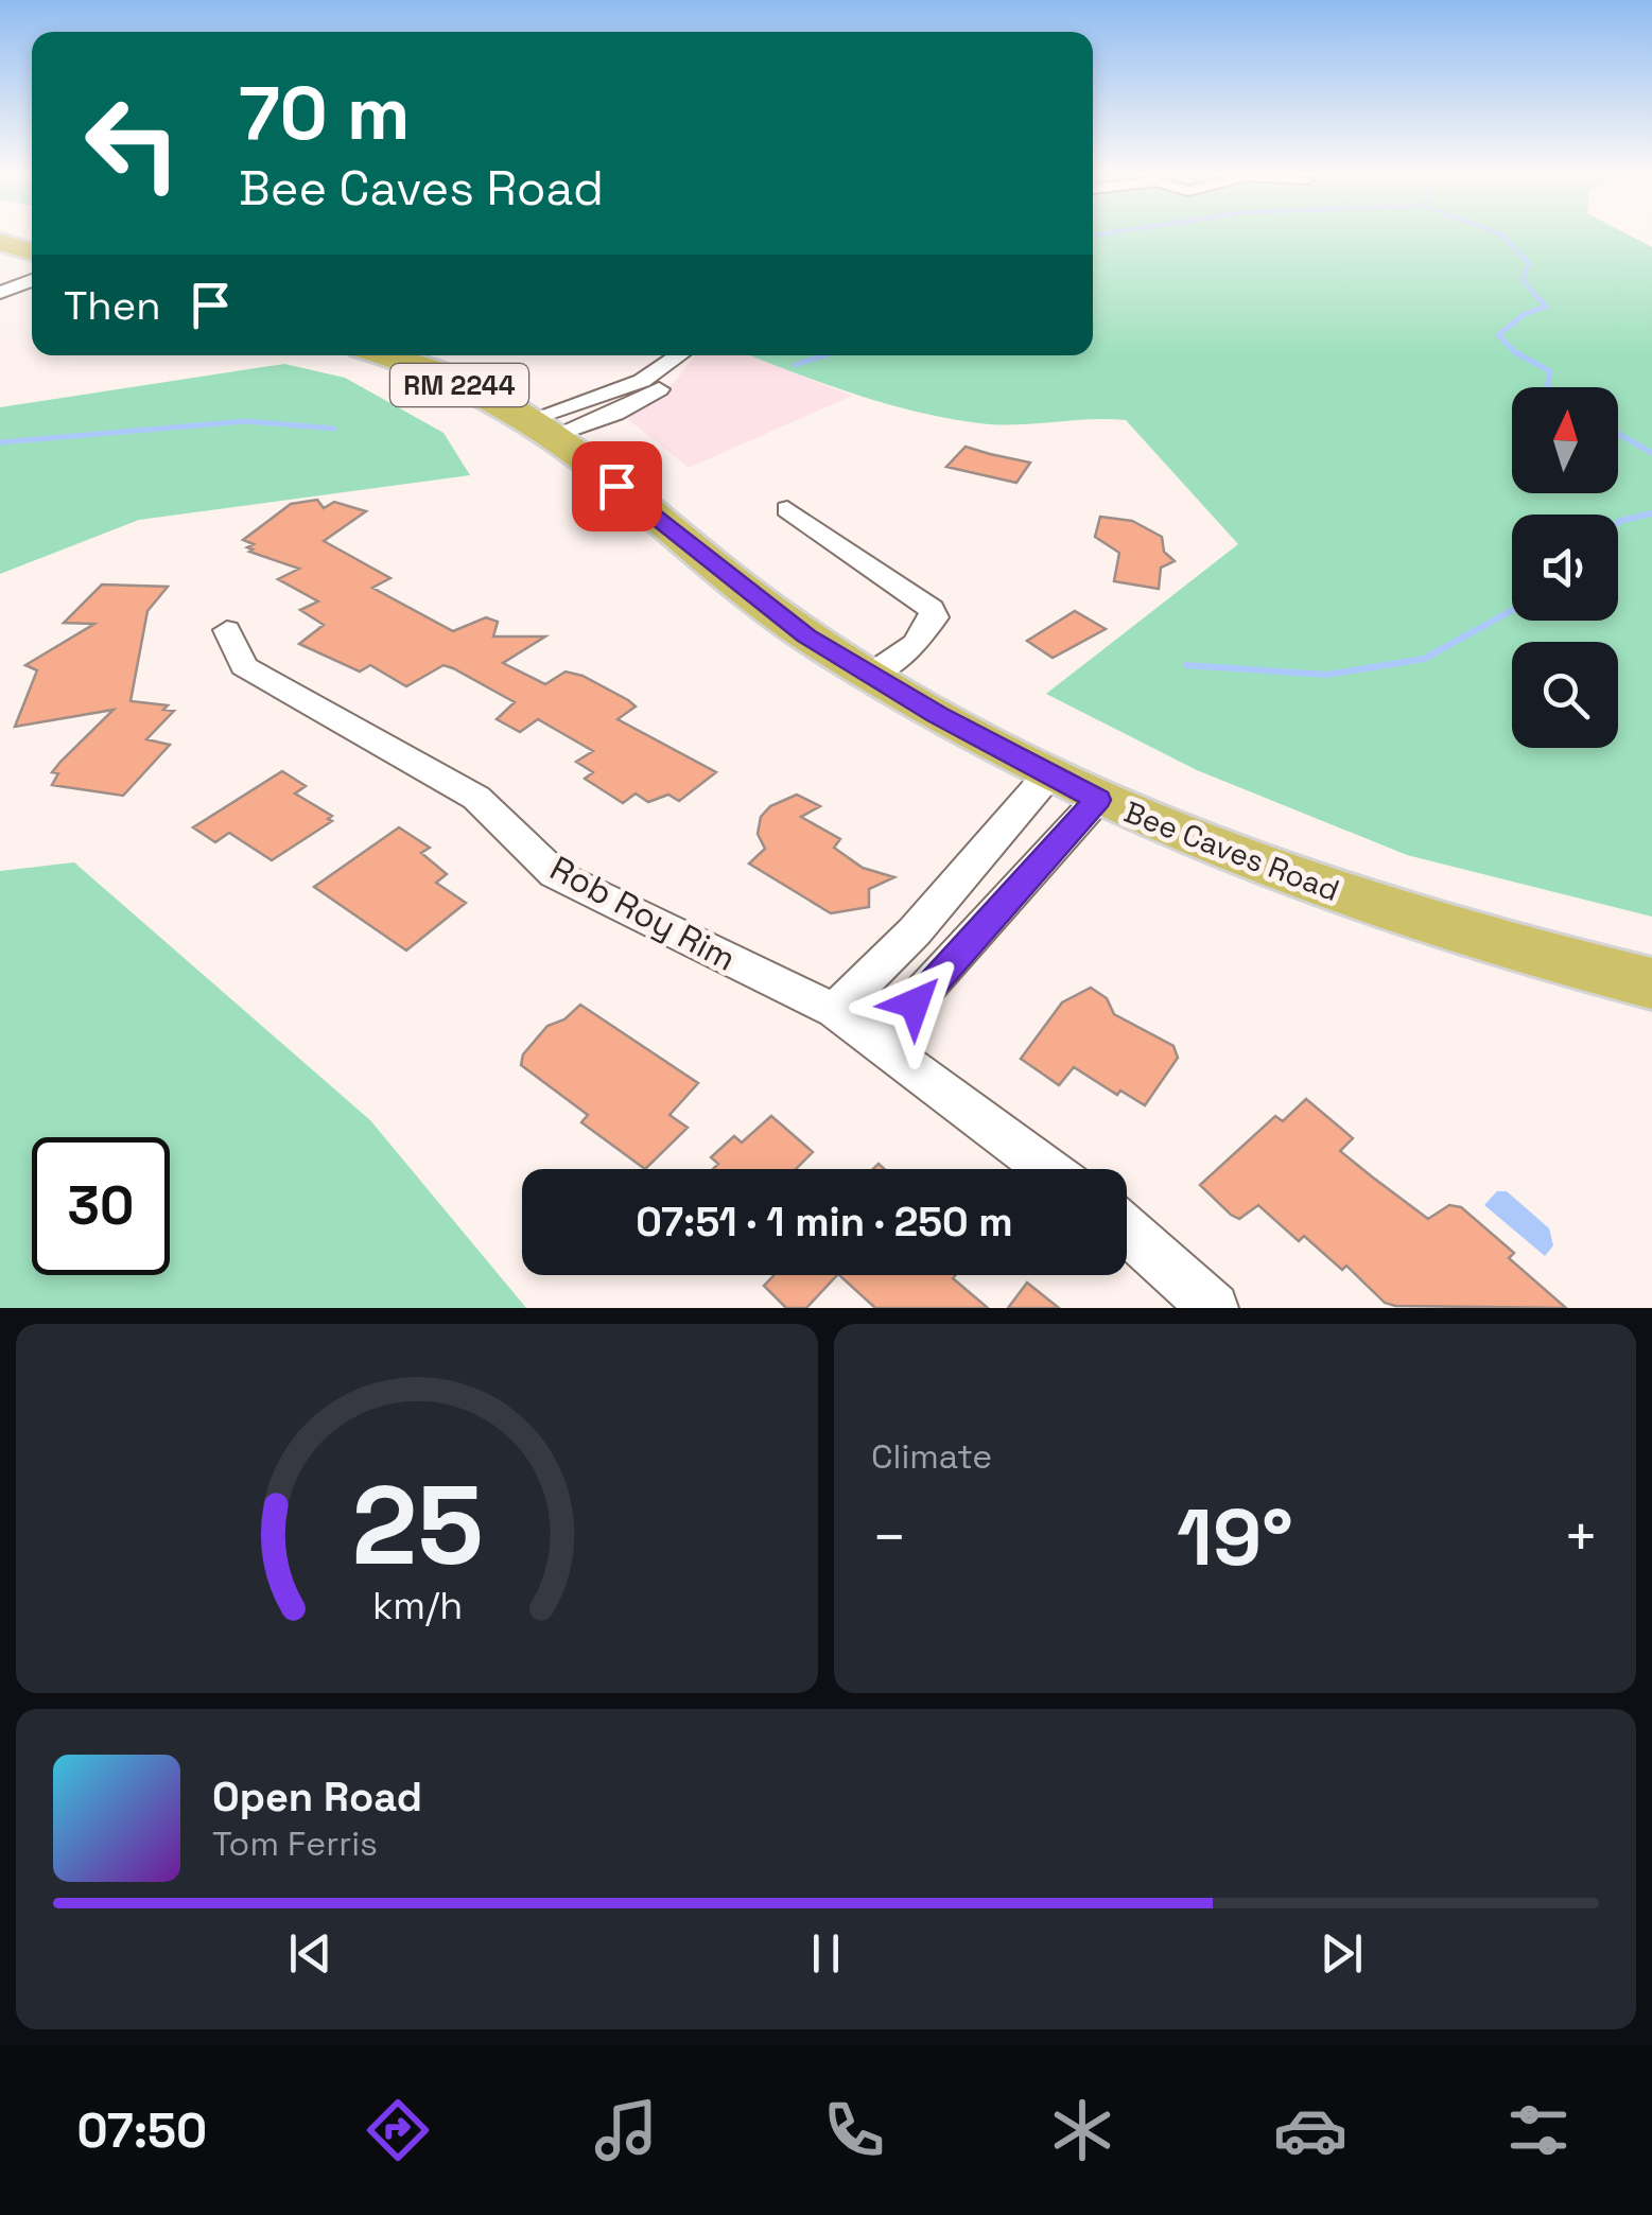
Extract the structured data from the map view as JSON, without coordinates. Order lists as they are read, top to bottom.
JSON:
{
  "streets": {
    "main road": ["RM 2244", "Bee Caves Road"],
    "street": ["Rob Roy Rim"]
  },
  "north": "top",
  "page": {
    "turn": ["70 m", "Bee Caves Road"],
    "then": "Then",
    "limit": "30",
    "trip": "07:51 · 1 min · 250 m",
    "tile": "Climate",
    "heat": ["−", "19°", "+"],
    "song": ["Open Road", "Tom Ferris"],
    "tabs": "07:50",
    "gauge": ["25", "km/h"]
  }
}
